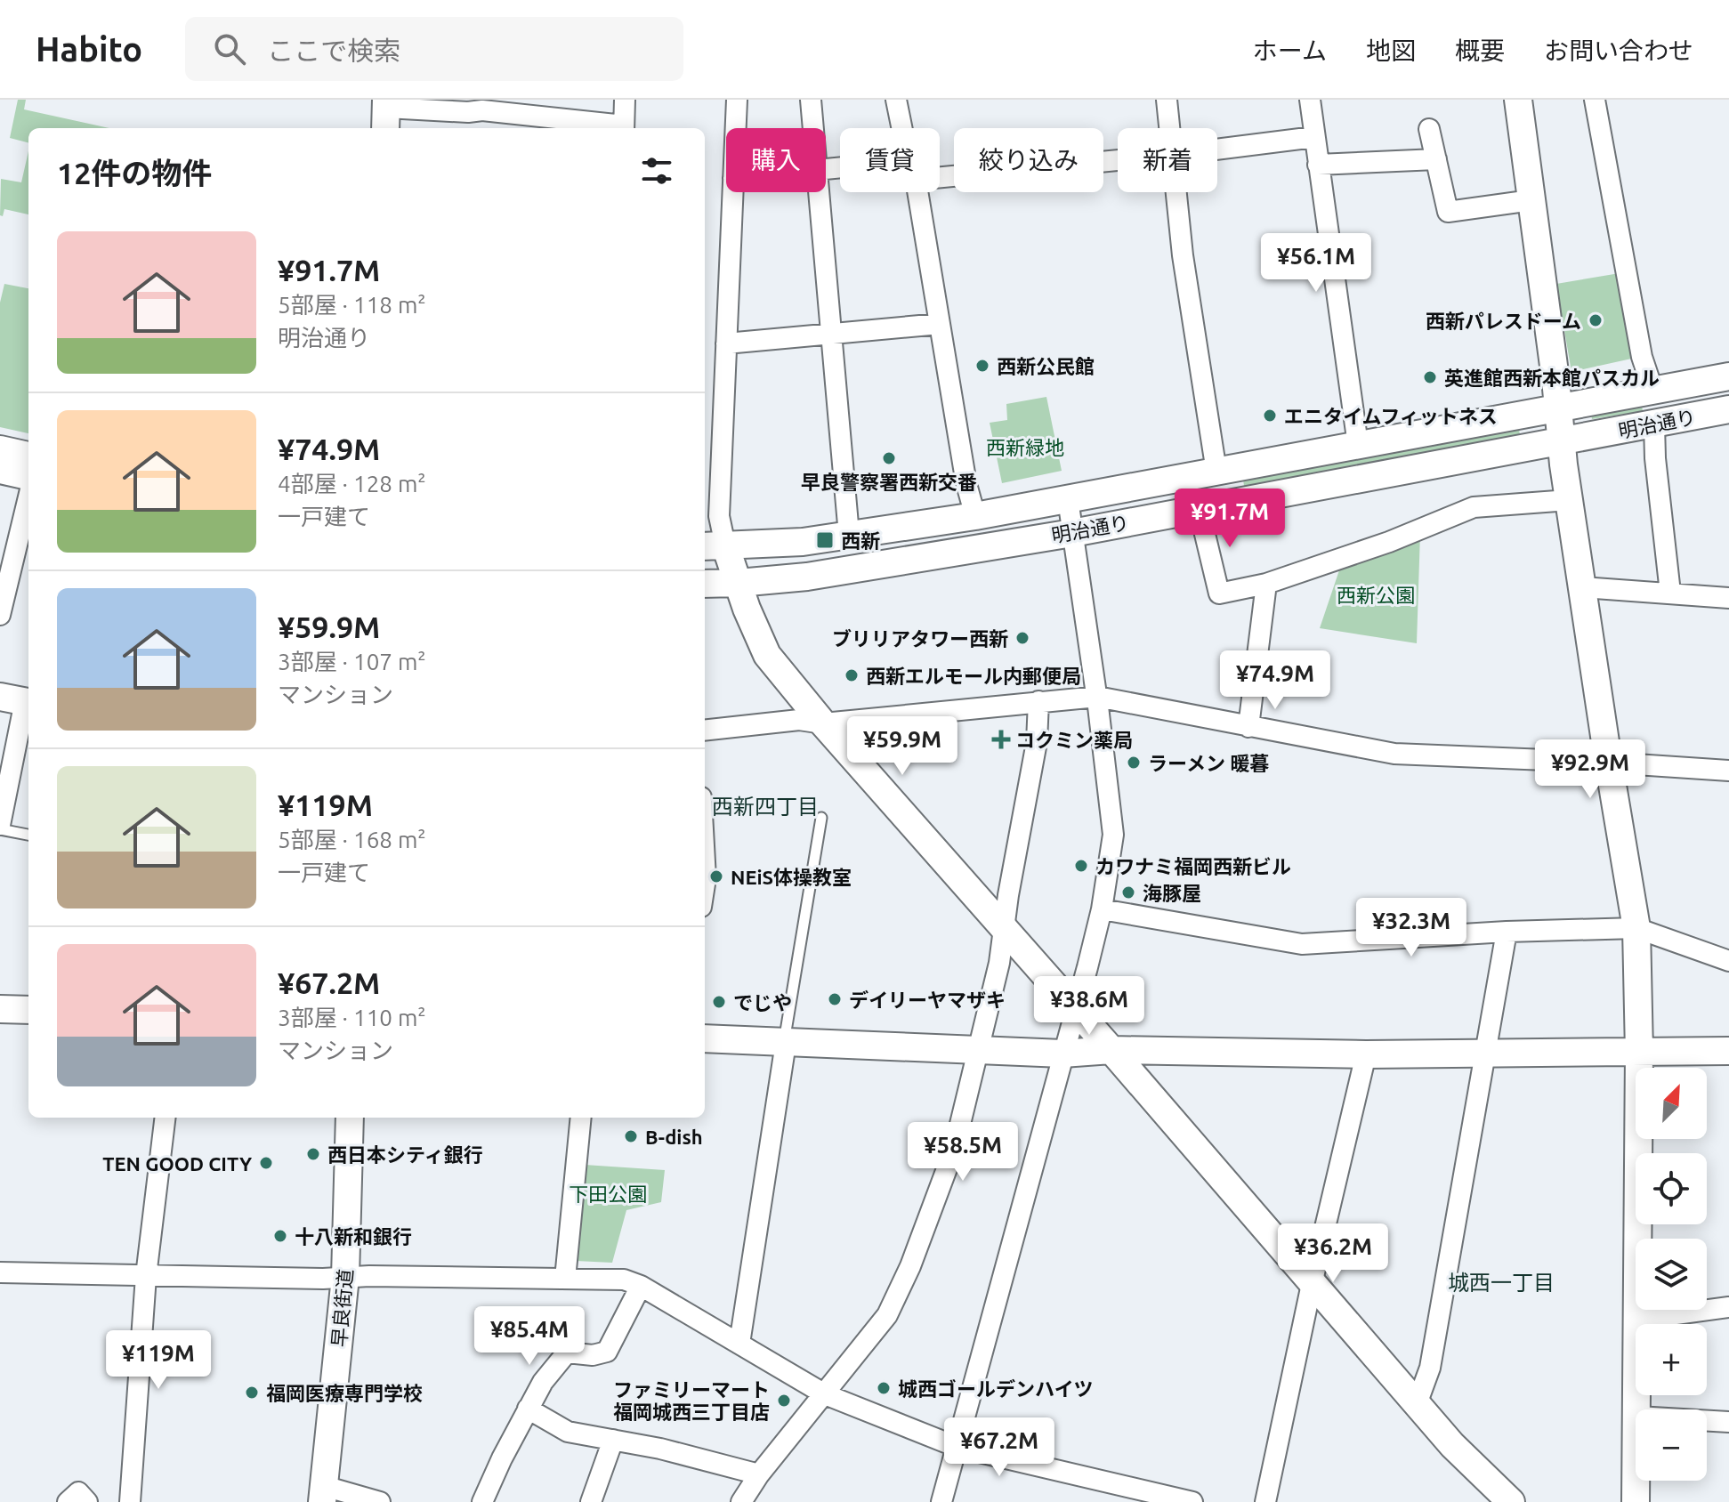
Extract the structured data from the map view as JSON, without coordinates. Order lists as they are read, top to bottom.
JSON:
{
  "streets": {
    "street": ["明治通り", "早良街道"]
  },
  "districts": ["西新四丁目", "城西一丁目"],
  "parks": ["西新緑地", "西新公園", "下田公園"],
  "places": {
    "other": [
      "西新パレスドーム",
      "西新公民館",
      "英進館西新本館パスカル",
      "エニタイムフィットネス",
      "早良警察署西新交番",
      "ブリリアタワー西新",
      "西新エルモール内郵便局",
      "ラーメン 暖暮",
      "カワナミ福岡西新ビル",
      "NEiS体操教室",
      "海豚屋",
      "デイリーヤマザキ",
      "でじや",
      "B-dish",
      "西日本シティ銀行",
      "TEN GOOD CITY",
      "十八新和銀行",
      "城西ゴールデンハイツ",
      "福岡医療専門学校",
      "ファミリーマート 福岡城西三丁目店"
    ],
    "transit": ["西新"],
    "health": ["コクミン薬局"]
  },
  "north": "top right",
  "page": {
    "header": "Habito",
    "search": "ここで検索",
    "nav": [
      "ホーム",
      "地図",
      "概要",
      "お問い合わせ"
    ],
    "chip": [
      "購入",
      "賃貸",
      "絞り込み",
      "新着"
    ],
    "heading": "12件の物件",
    "list": [
      {
        "name": "¥91.7M",
        "note": "5部屋 · 118 m² · 明治通り"
      },
      {
        "name": "¥74.9M",
        "note": "4部屋 · 128 m² · 一戸建て"
      },
      {
        "name": "¥59.9M",
        "note": "3部屋 · 107 m² · マンション"
      },
      {
        "name": "¥119M",
        "note": "5部屋 · 168 m² · 一戸建て"
      },
      {
        "name": "¥67.2M",
        "note": "3部屋 · 110 m² · マンション"
      }
    ],
    "price": [
      "¥56.1M",
      "¥91.7M",
      "¥74.9M",
      "¥59.9M",
      "¥92.9M",
      "¥32.3M",
      "¥38.6M",
      "¥58.5M",
      "¥36.2M",
      "¥85.4M",
      "¥119M",
      "¥67.2M"
    ],
    "map_buttons": ["+", "−"]
  }
}
